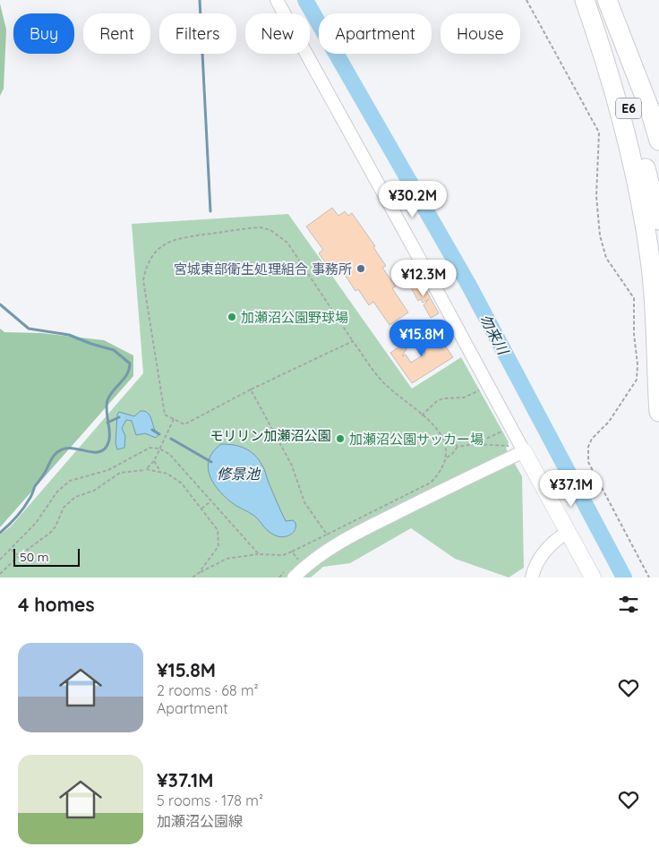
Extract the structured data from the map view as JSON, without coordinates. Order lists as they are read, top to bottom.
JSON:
{
  "streets": {
    "highway": ["E6"]
  },
  "water": ["勿来川", "修景池"],
  "parks": ["モリリン加瀬沼公園"],
  "places": ["宮城東部衛生処理組合 事務所", "加瀬沼公園野球場", "加瀬沼公園サッカー場"],
  "scale_bar": "50 m",
  "page": {
    "chip": [
      "Buy",
      "Rent",
      "Filters",
      "New",
      "Apartment",
      "House"
    ],
    "price": [
      "¥30.2M",
      "¥12.3M",
      "¥15.8M",
      "¥37.1M"
    ],
    "scale": "50 m",
    "heading": "4 homes",
    "list": [
      {
        "name": "¥15.8M",
        "note": "2 rooms · 68 m² · Apartment"
      },
      {
        "name": "¥37.1M",
        "note": "5 rooms · 178 m² · 加瀬沼公園線"
      }
    ]
  }
}
